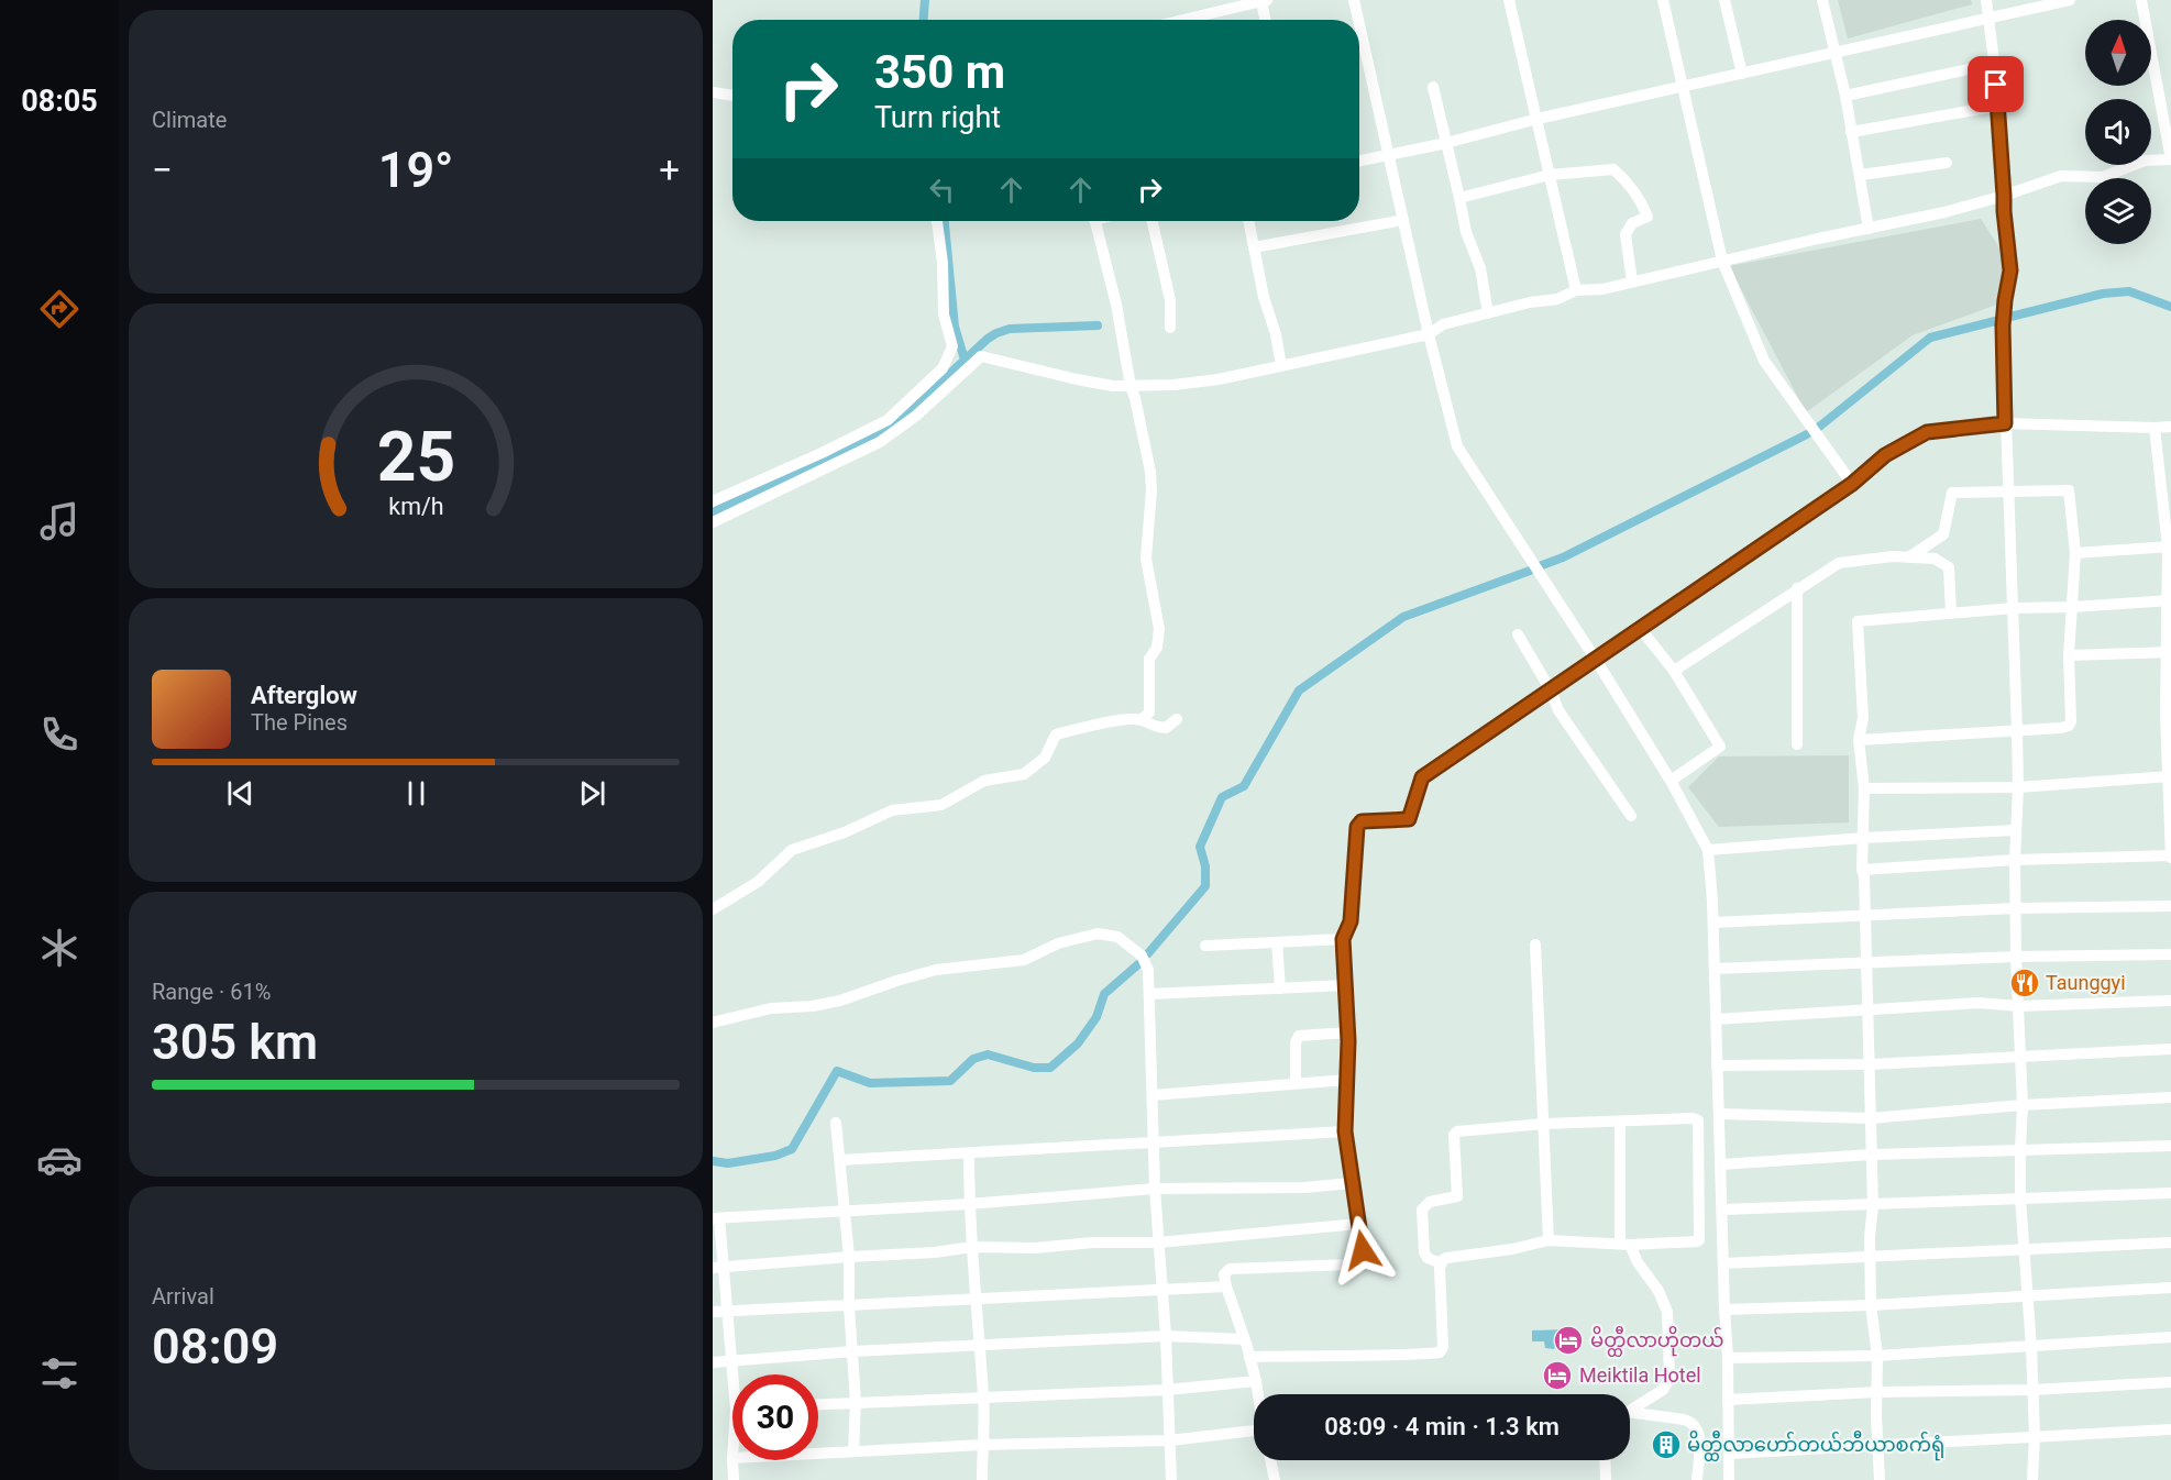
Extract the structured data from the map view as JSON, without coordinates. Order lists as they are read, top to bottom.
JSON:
{
  "places": {
    "restaurant": ["Taunggyi"],
    "hotel": ["မိတ္ထီလာဟိုတယ်", "Meiktila Hotel"],
    "building": ["မိတ္ထီလာဟော်တယ်ဘီယာစက်ရုံ"]
  },
  "north": "top",
  "page": {
    "tabs": "08:05",
    "tile": [
      "Climate",
      ["Range · 61%", "305 km"],
      ["Arrival", "08:09"]
    ],
    "turn": ["350 m", "Turn right"],
    "heat": ["−", "19°", "+"],
    "song": ["Afterglow", "The Pines"],
    "limit": "30",
    "trip": "08:09 · 4 min · 1.3 km",
    "gauge": ["25", "km/h"]
  }
}
